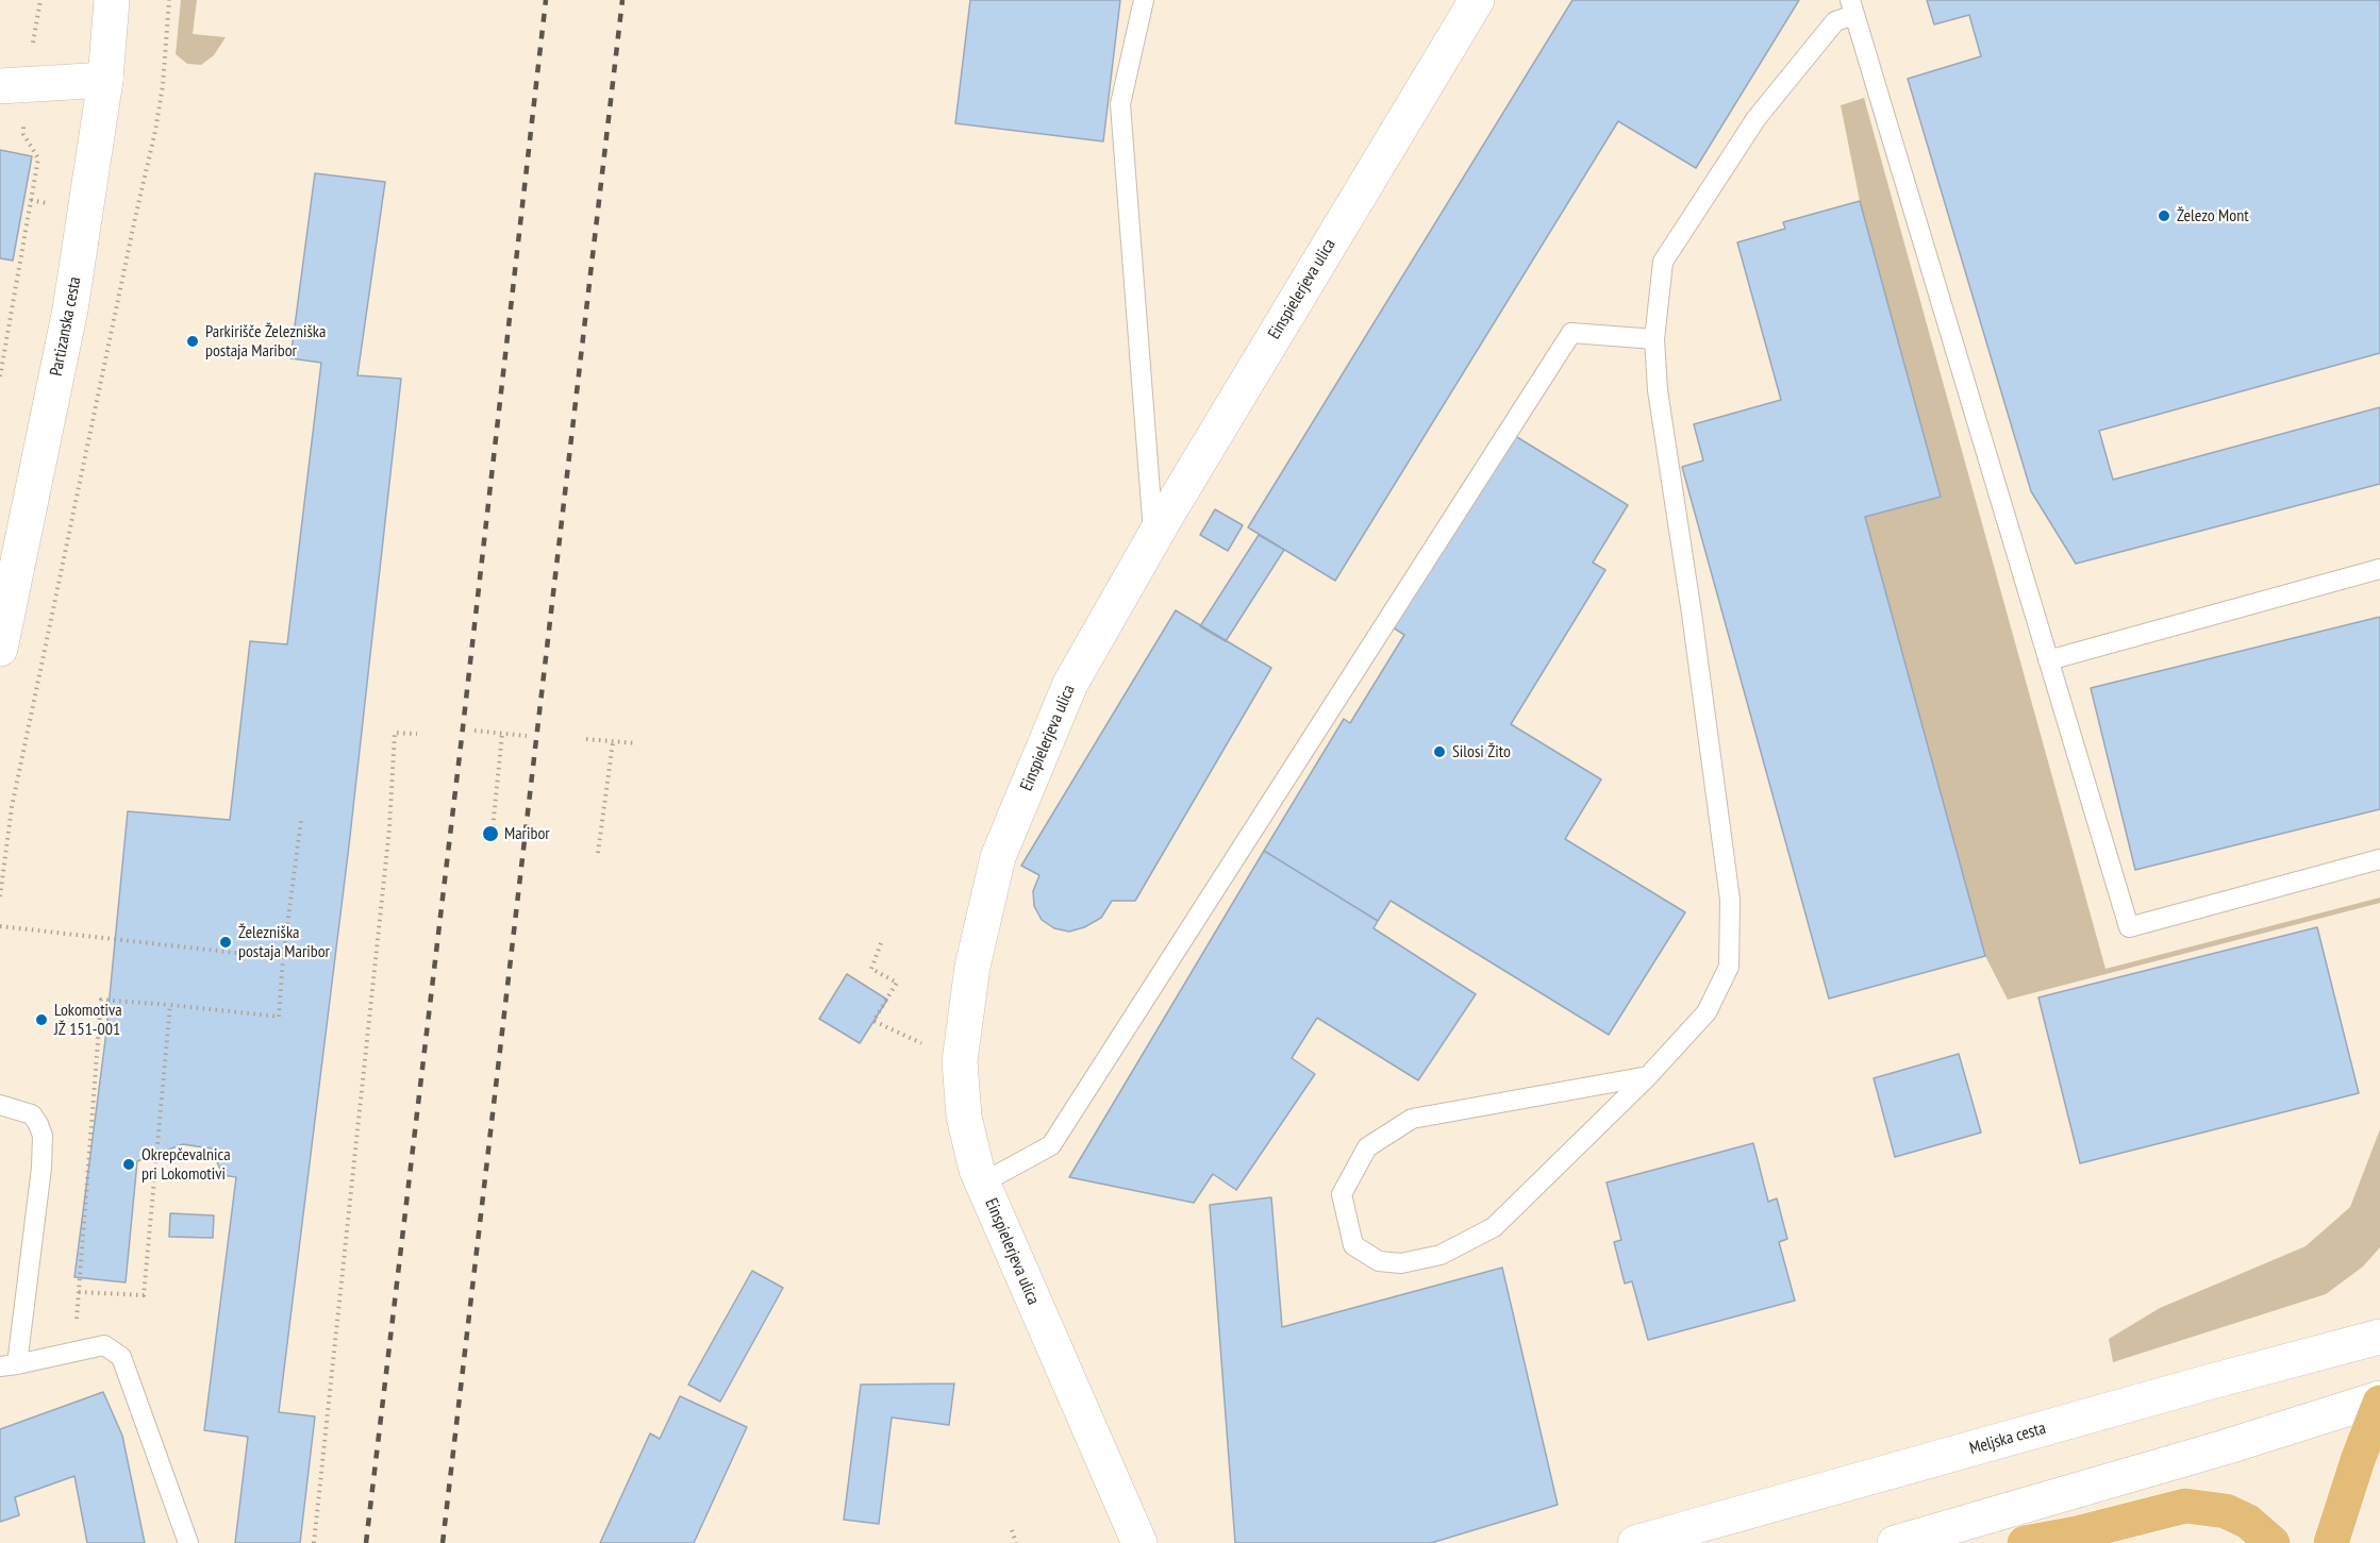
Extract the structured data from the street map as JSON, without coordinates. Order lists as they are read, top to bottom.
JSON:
{
  "streets": {
    "street": ["Einspielerjeva ulica", "Partizanska cesta", "Meljska cesta"]
  },
  "places": [
    "Železo Mont",
    "Parkirišče Železniška postaja Maribor",
    "Silosi Žito",
    "Maribor",
    "Železniška postaja Maribor",
    "Lokomotiva JŽ 151-001",
    "Okrepčevalnica pri Lokomotivi"
  ]
}
